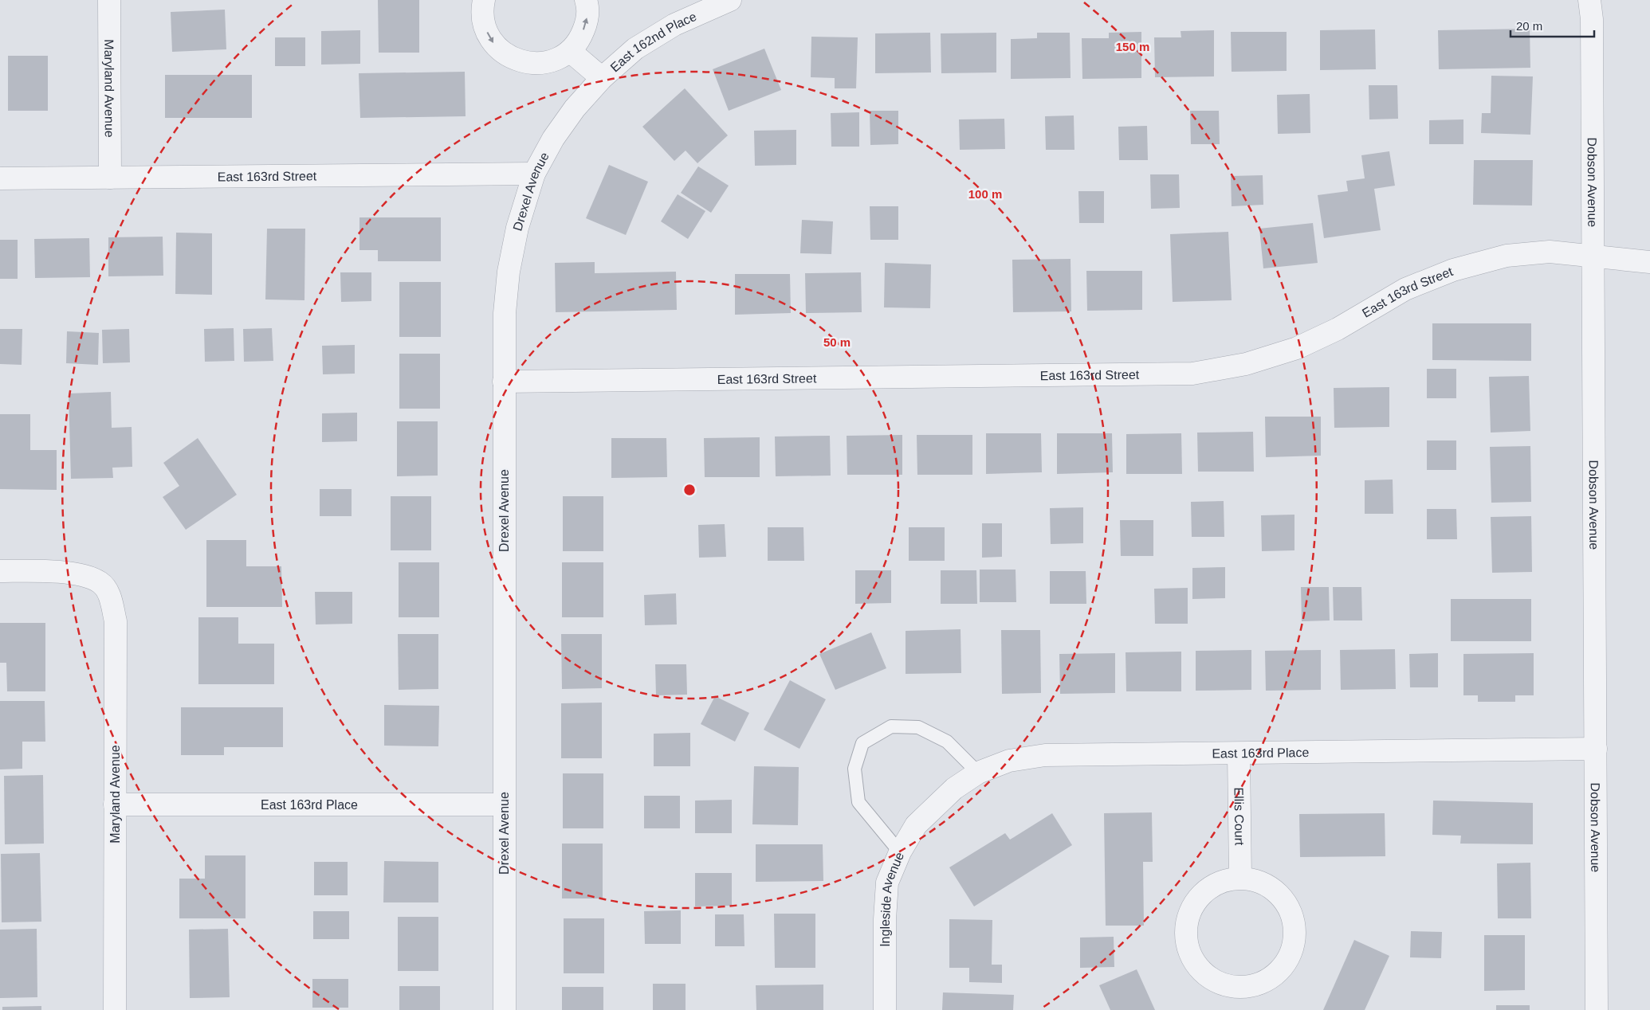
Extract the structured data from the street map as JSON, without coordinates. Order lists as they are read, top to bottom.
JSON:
{
  "streets": {
    "street": [
      "East 162nd Place",
      "Maryland Avenue",
      "East 163rd Street",
      "Dobson Avenue",
      "Drexel Avenue",
      "East 163rd Place",
      "Ellis Court",
      "Ingleside Avenue"
    ]
  },
  "crossings": [
    ["East 162nd Place", "Drexel Avenue"],
    ["Maryland Avenue", "East 163rd Street"],
    ["Maryland Avenue", "East 163rd Place"],
    ["East 163rd Street", "Dobson Avenue"],
    ["East 163rd Street", "Drexel Avenue"],
    ["Dobson Avenue", "East 163rd Place"],
    ["Drexel Avenue", "East 163rd Place"],
    ["East 163rd Place", "Ellis Court"],
    ["East 163rd Place", "Ingleside Avenue"]
  ],
  "scale_bar": "20 m",
  "rings": ["150 m", "100 m", "50 m"]
}
